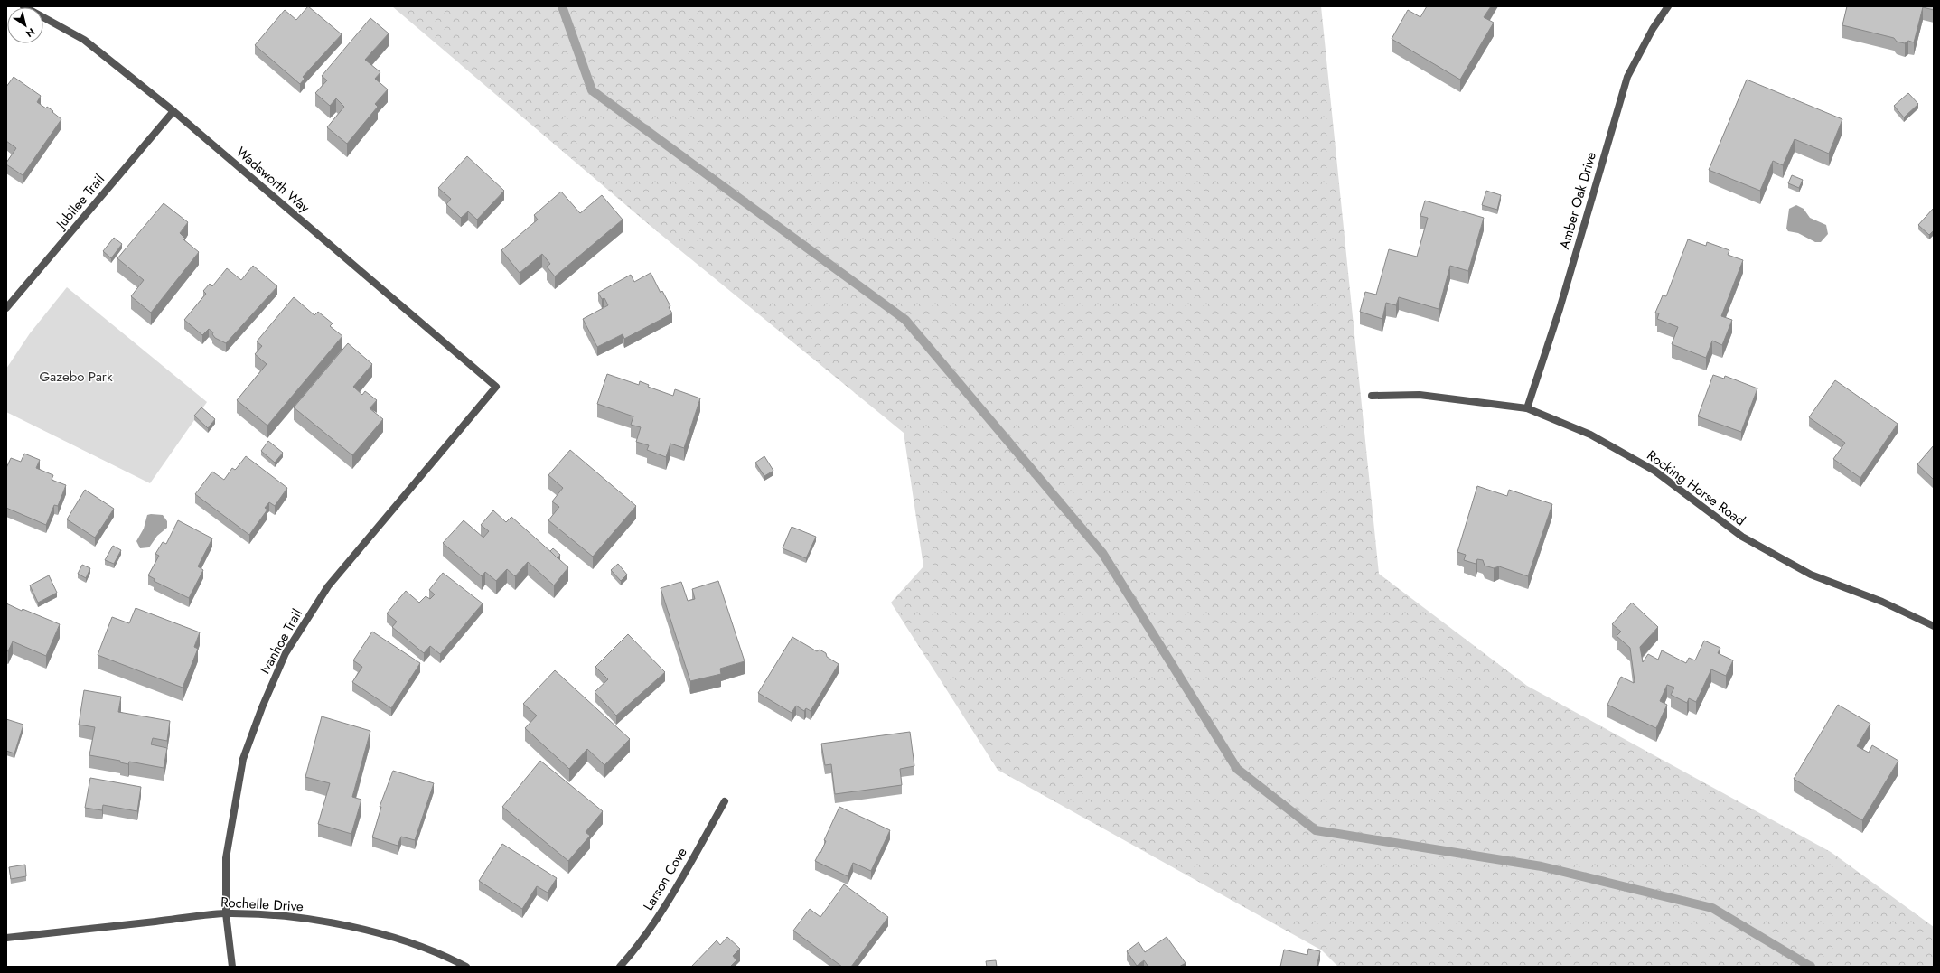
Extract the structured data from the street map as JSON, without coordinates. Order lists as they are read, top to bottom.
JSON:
{
  "streets": {
    "street": [
      "Wadsworth Way",
      "Amber Oak Drive",
      "Jubilee Trail",
      "Rocking Horse Road",
      "Ivanhoe Trail",
      "Larson Cove",
      "Rochelle Drive"
    ]
  },
  "crossings": [
    ["Wadsworth Way", "Jubilee Trail"],
    ["Wadsworth Way", "Ivanhoe Trail"],
    ["Amber Oak Drive", "Rocking Horse Road"],
    ["Ivanhoe Trail", "Rochelle Drive"]
  ],
  "parks": ["Gazebo Park"],
  "north": "bottom right"
}
